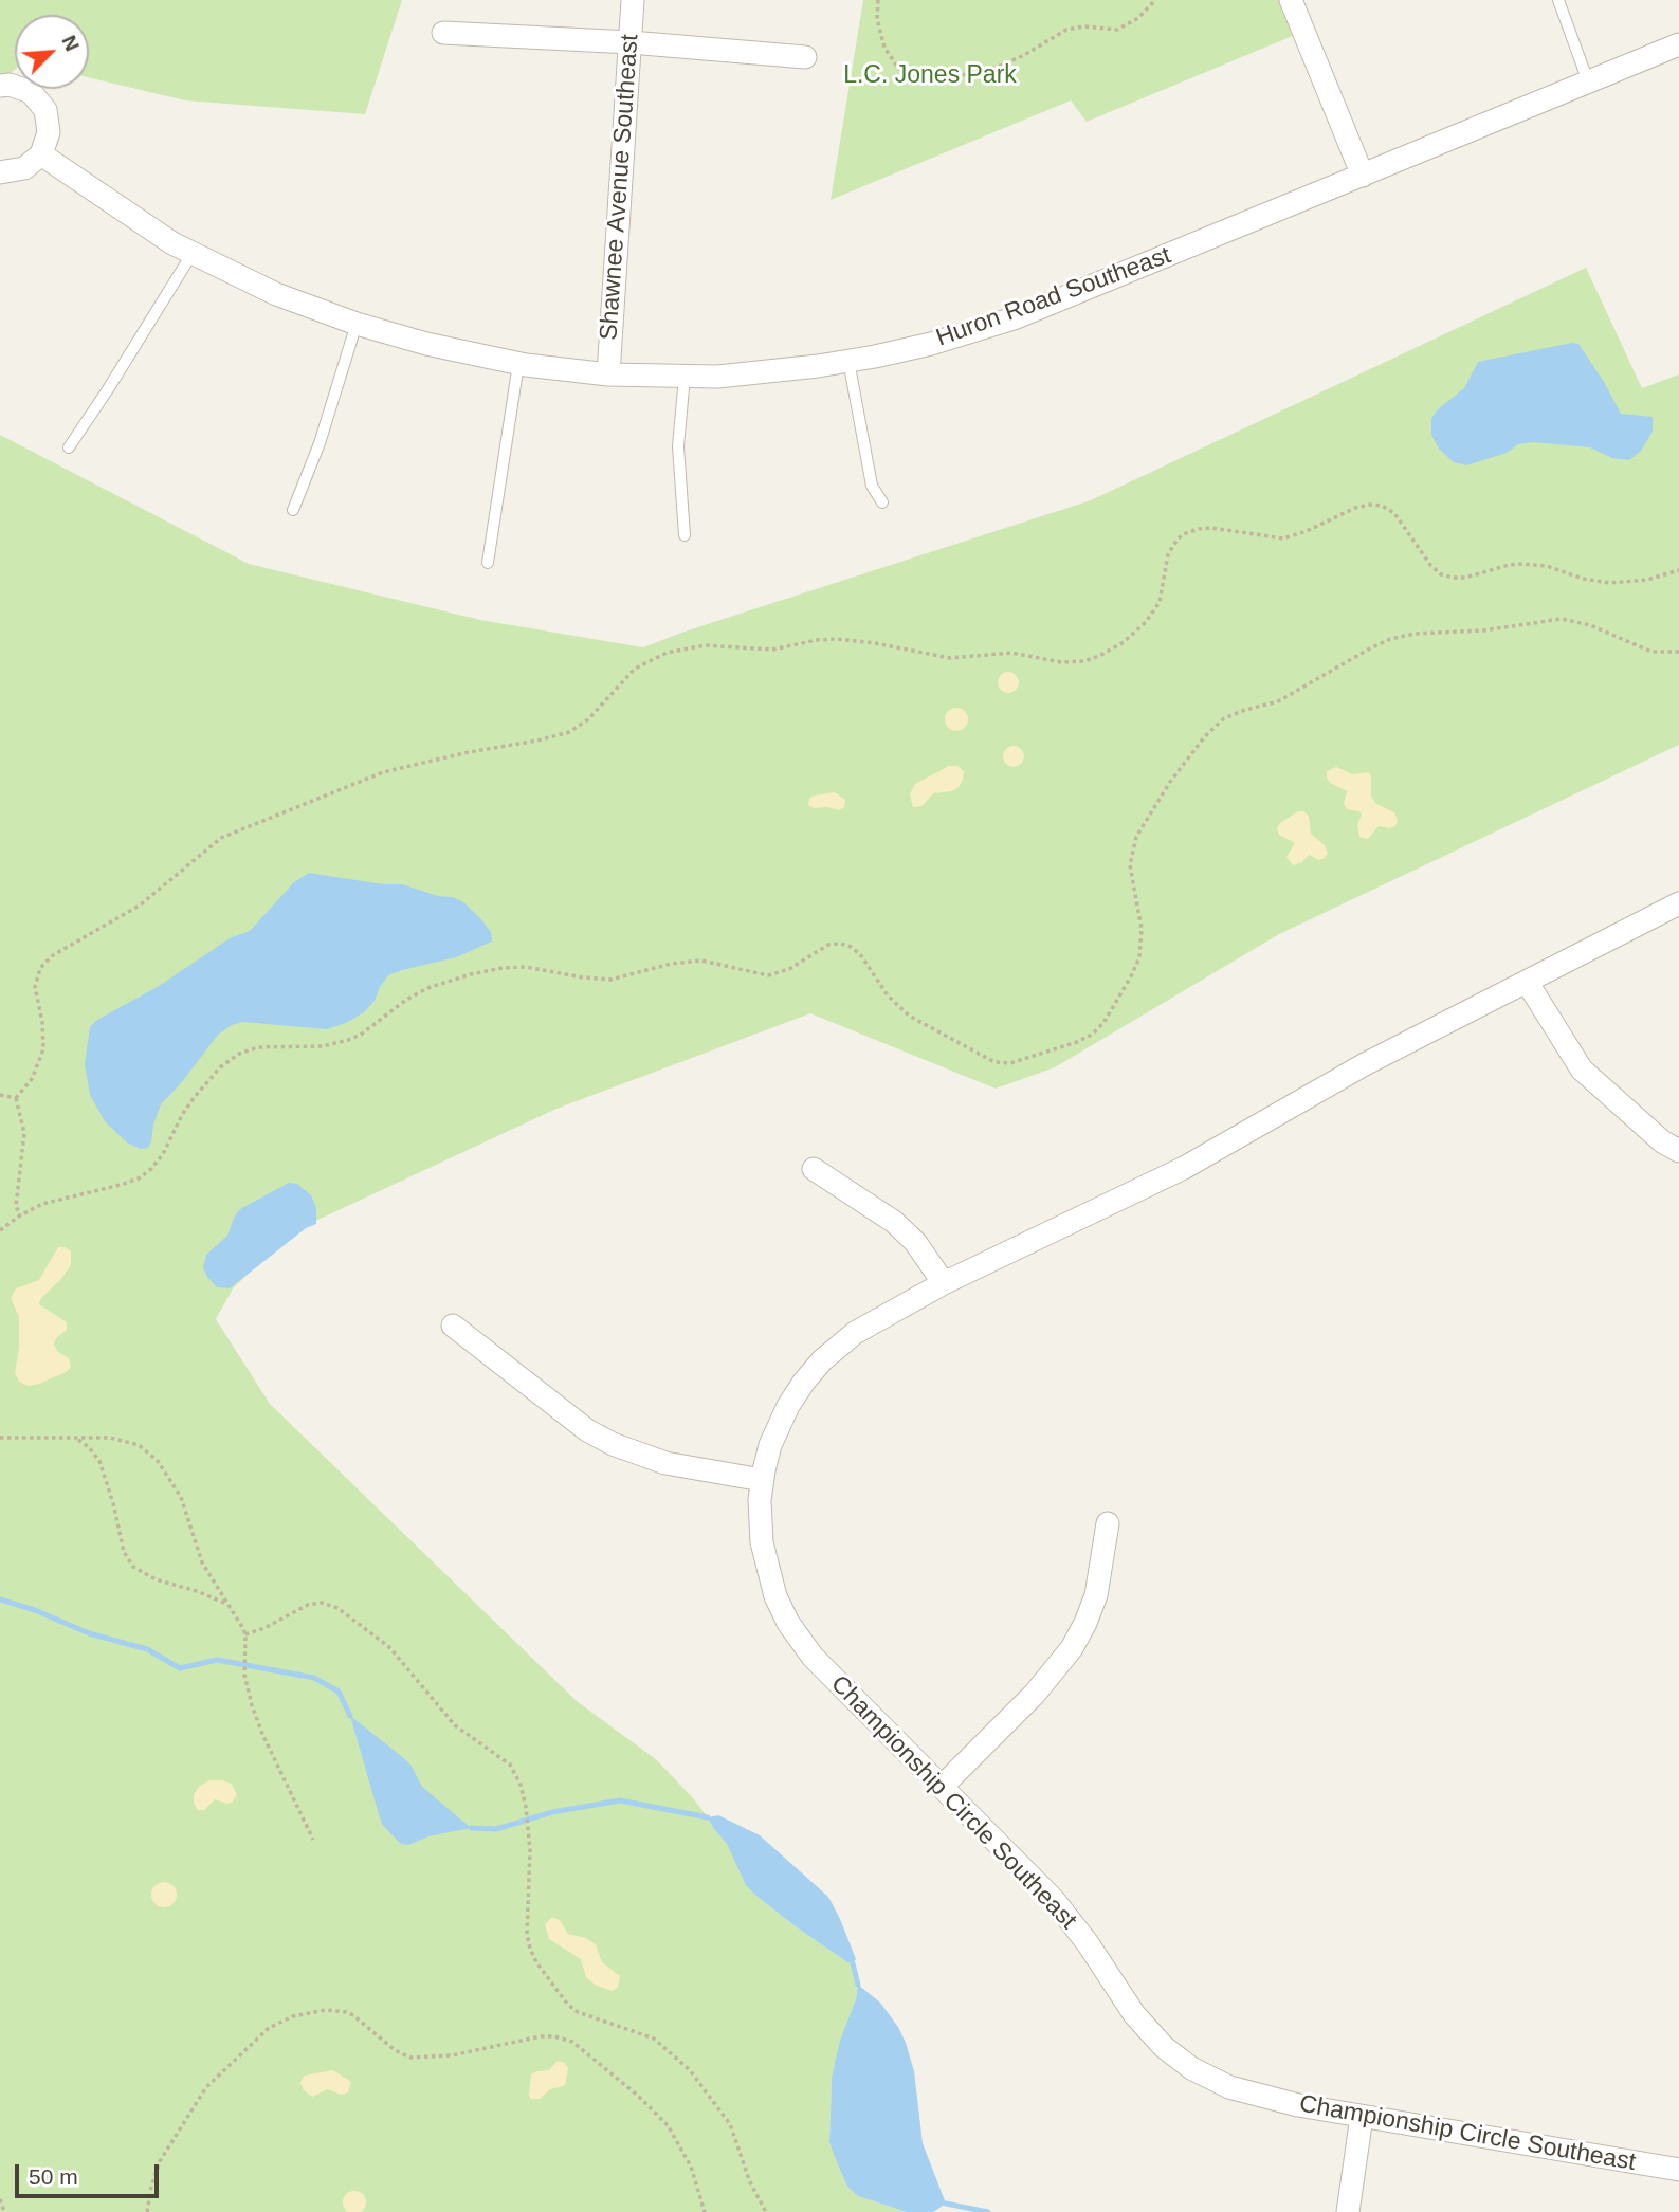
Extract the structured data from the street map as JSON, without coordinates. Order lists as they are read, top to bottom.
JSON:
{
  "streets": {
    "street": ["Shawnee Avenue Southeast", "Huron Road Southeast", "Championship Circle Southeast"]
  },
  "crossings": [
    ["Shawnee Avenue Southeast", "Huron Road Southeast"]
  ],
  "parks": ["L.C. Jones Park"],
  "scale_bar": "50 m",
  "north": "top right"
}
